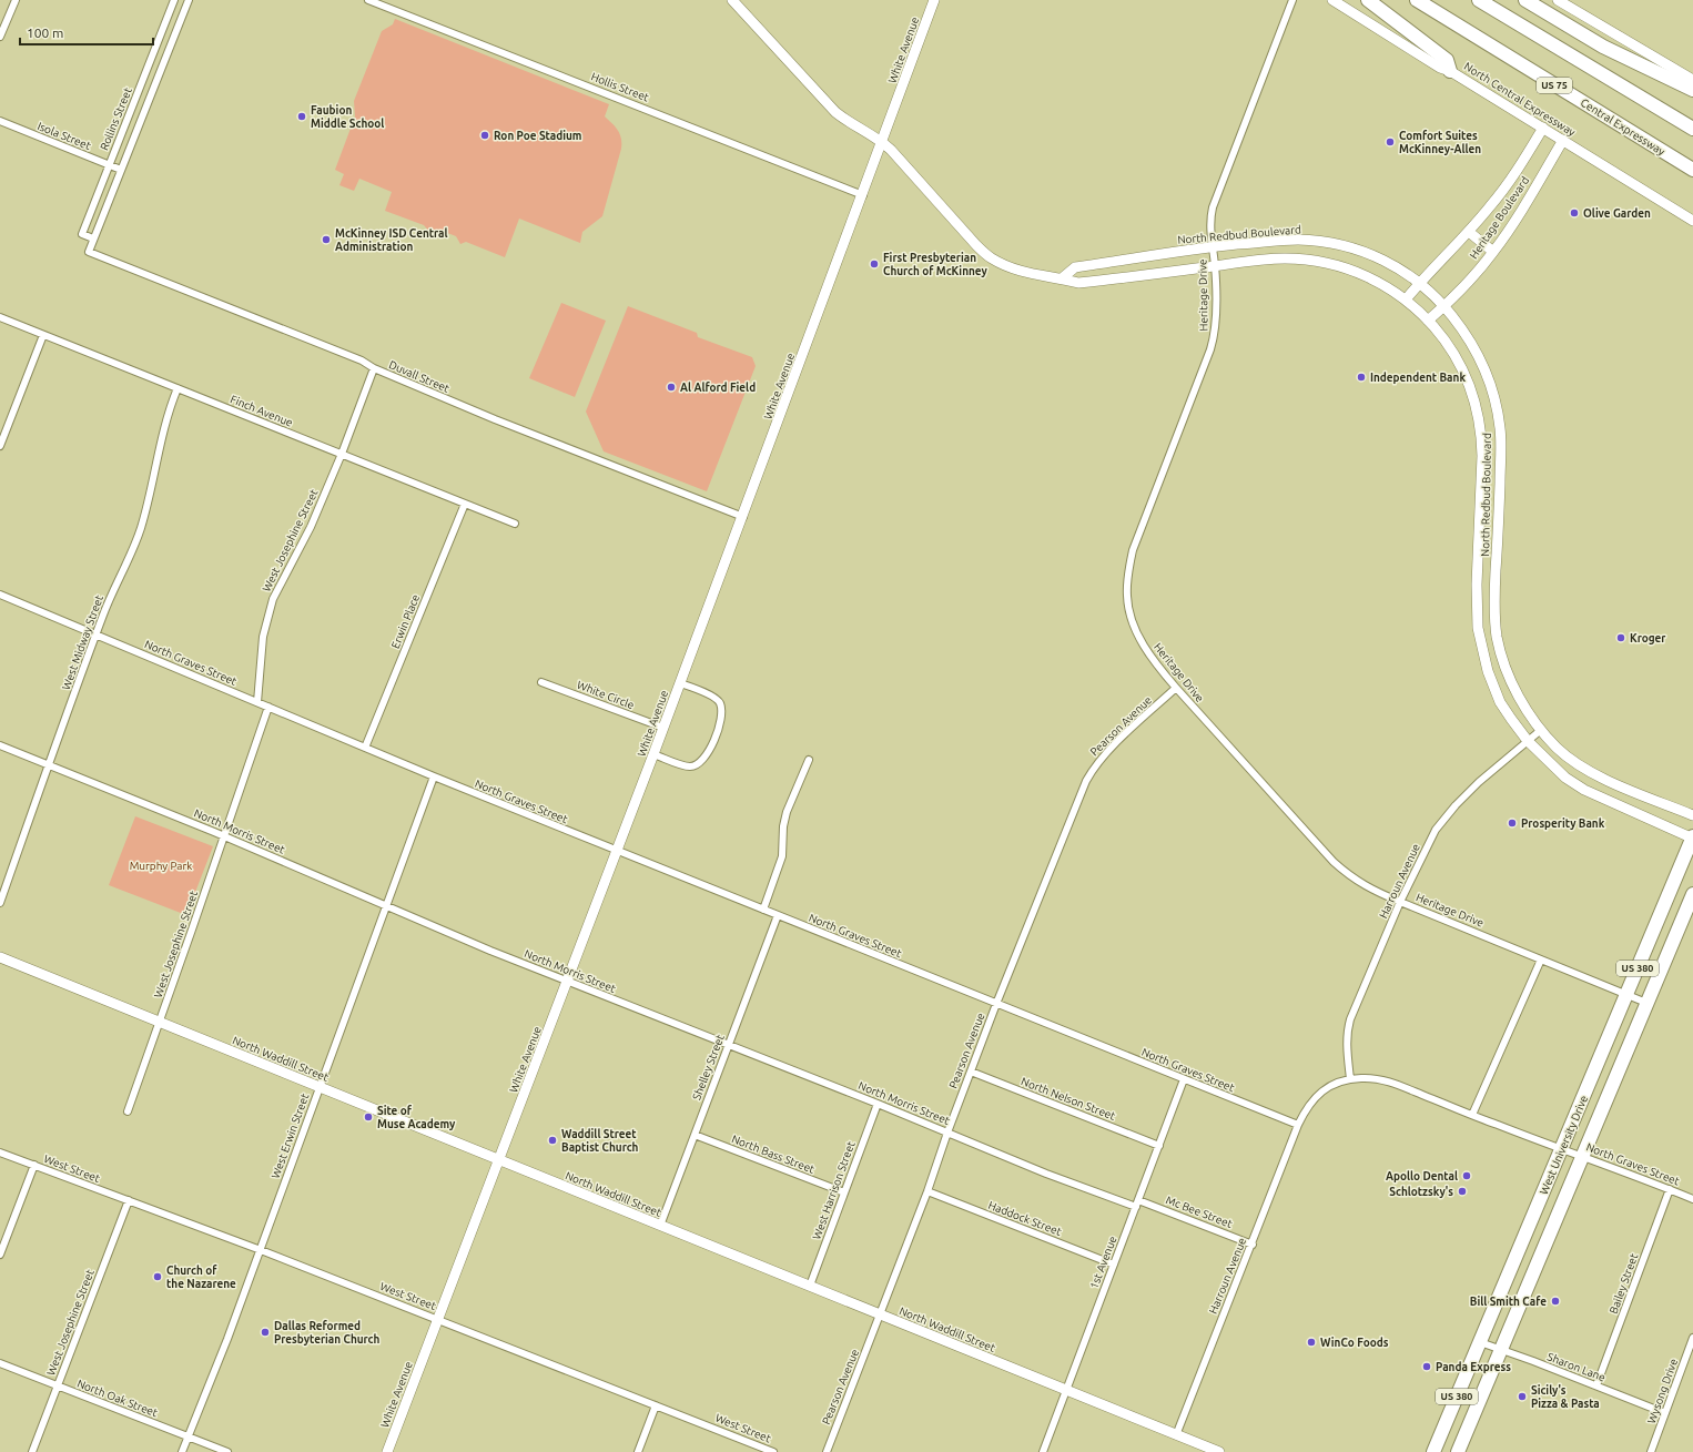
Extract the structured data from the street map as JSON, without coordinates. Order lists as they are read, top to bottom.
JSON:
{
  "streets": {
    "highway": [
      "US 75",
      "Central Expressway",
      "US 380",
      "West University Drive"
    ],
    "street": [
      "White Avenue",
      "Hollis Street",
      "North Central Expressway",
      "Rollins Street",
      "Isola Street",
      "Heritage Boulevard",
      "North Redbud Boulevard",
      "Heritage Drive",
      "Duvall Street",
      "Finch Avenue",
      "West Josephine Street",
      "Erwin Place",
      "West Midway Street",
      "North Graves Street",
      "White Circle",
      "Pearson Avenue",
      "North Morris Street",
      "Harroun Avenue",
      "North Waddill Street",
      "Shelley Street",
      "North Nelson Street",
      "West Erwin Street",
      "North Bass Street",
      "West Street",
      "West Harrison Street",
      "Mc Bee Street",
      "Haddock Street",
      "1st Avenue",
      "Bailey Street",
      "Sharon Lane",
      "Wysong Drive",
      "North Oak Street"
    ]
  },
  "crossings": [
    ["White Avenue", "Hollis Street"],
    ["White Avenue", "North Redbud Boulevard"],
    ["White Avenue", "Duvall Street"],
    ["White Avenue", "North Graves Street"],
    ["White Avenue", "White Circle"],
    ["White Avenue", "North Morris Street"],
    ["White Avenue", "North Waddill Street"],
    ["White Avenue", "West Street"],
    ["North Central Expressway", "Heritage Boulevard"],
    ["Rollins Street", "Isola Street"],
    ["Rollins Street", "Duvall Street"],
    ["Heritage Boulevard", "North Redbud Boulevard"],
    ["North Redbud Boulevard", "Heritage Drive"],
    ["North Redbud Boulevard", "Harroun Avenue"],
    ["North Redbud Boulevard", "West University Drive"],
    ["Heritage Drive", "Pearson Avenue"],
    ["Heritage Drive", "Harroun Avenue"],
    ["Heritage Drive", "West University Drive"],
    ["Duvall Street", "West Josephine Street"],
    ["Finch Avenue", "West Josephine Street"],
    ["Finch Avenue", "Erwin Place"],
    ["Finch Avenue", "West Midway Street"],
    ["West Josephine Street", "North Graves Street"],
    ["West Josephine Street", "North Morris Street"],
    ["West Josephine Street", "North Waddill Street"],
    ["West Josephine Street", "West Street"],
    ["West Josephine Street", "North Oak Street"],
    ["Erwin Place", "North Graves Street"],
    ["West Midway Street", "North Graves Street"],
    ["West Midway Street", "North Morris Street"],
    ["North Graves Street", "Pearson Avenue"],
    ["North Graves Street", "Harroun Avenue"],
    ["North Graves Street", "Shelley Street"],
    ["North Graves Street", "West Erwin Street"],
    ["North Graves Street", "West University Drive"],
    ["North Graves Street", "1st Avenue"],
    ["North Graves Street", "Bailey Street"],
    ["Pearson Avenue", "North Morris Street"],
    ["Pearson Avenue", "North Waddill Street"],
    ["Pearson Avenue", "North Nelson Street"],
    ["Pearson Avenue", "Haddock Street"],
    ["North Morris Street", "Shelley Street"],
    ["North Morris Street", "West Erwin Street"],
    ["North Morris Street", "West Harrison Street"],
    ["North Morris Street", "Mc Bee Street"],
    ["North Morris Street", "1st Avenue"],
    ["Harroun Avenue", "North Waddill Street"],
    ["Harroun Avenue", "Mc Bee Street"],
    ["North Waddill Street", "Shelley Street"],
    ["North Waddill Street", "West Erwin Street"],
    ["North Waddill Street", "West Harrison Street"],
    ["North Waddill Street", "1st Avenue"],
    ["Shelley Street", "North Bass Street"],
    ["North Nelson Street", "1st Avenue"],
    ["West Erwin Street", "West Street"],
    ["West Erwin Street", "North Oak Street"],
    ["West University Drive", "Sharon Lane"],
    ["North Bass Street", "West Harrison Street"],
    ["Mc Bee Street", "1st Avenue"],
    ["Haddock Street", "1st Avenue"],
    ["Bailey Street", "Sharon Lane"],
    ["Sharon Lane", "Wysong Drive"]
  ],
  "parks": ["Murphy Park"],
  "places": [
    "Faubion Middle School",
    "Ron Poe Stadium",
    "Comfort Suites McKinney-Allen",
    "Olive Garden",
    "McKinney ISD Central Administration",
    "First Presbyterian Church of McKinney",
    "Independent Bank",
    "Al Alford Field",
    "Kroger",
    "Prosperity Bank",
    "Site of Muse Academy",
    "Waddill Street Baptist Church",
    "Apollo Dental",
    "Schlotzsky's",
    "Church of the Nazarene",
    "Bill Smith Cafe",
    "Dallas Reformed Presbyterian Church",
    "WinCo Foods",
    "Panda Express",
    "Sicily's Pizza & Pasta"
  ],
  "scale_bar": "100 m"
}
